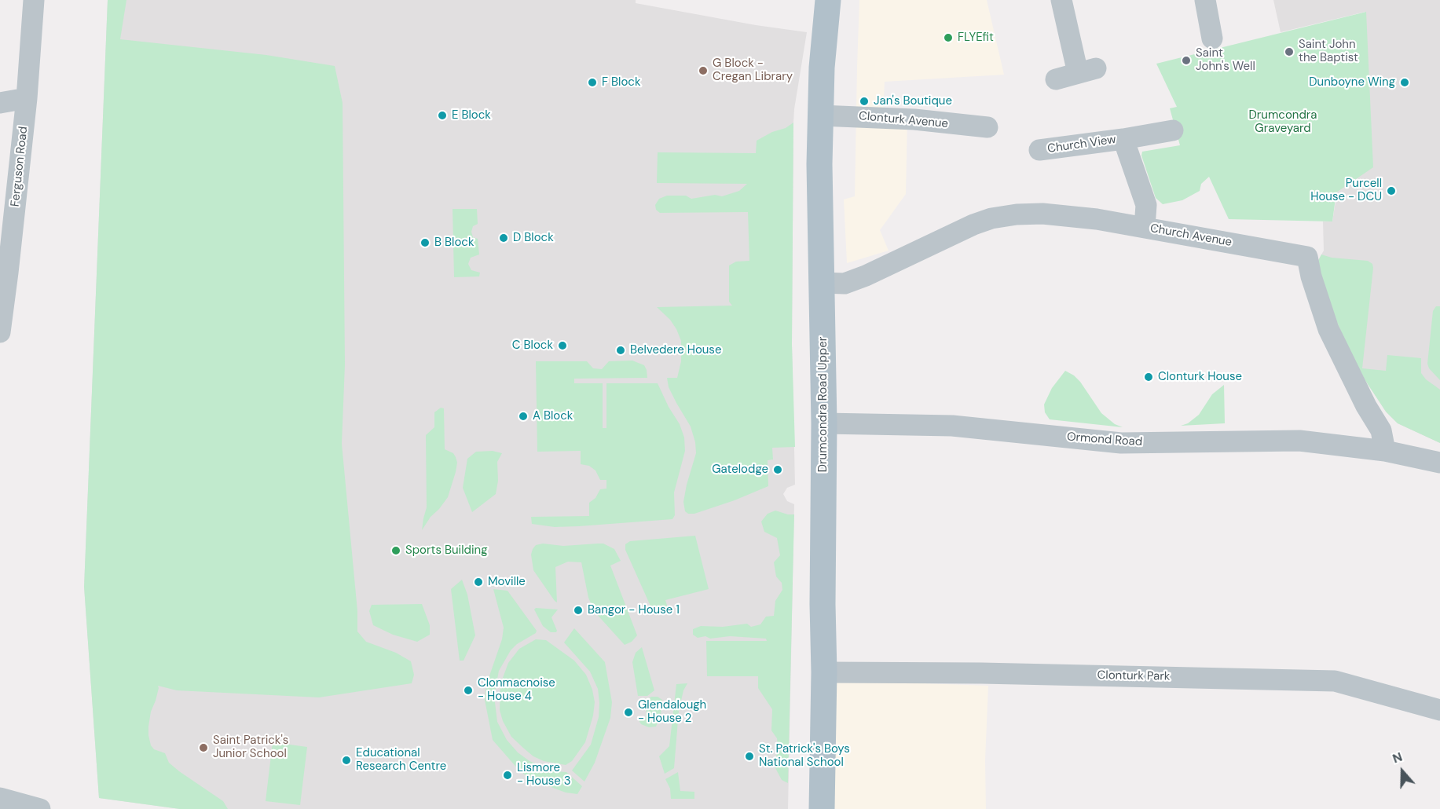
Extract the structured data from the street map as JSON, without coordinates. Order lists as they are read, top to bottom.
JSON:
{
  "streets": {
    "main road": ["Drumcondra Road Upper"],
    "street": [
      "Clonturk Avenue",
      "Church View",
      "Ferguson Road",
      "Church Avenue",
      "Ormond Road",
      "Clonturk Park"
    ]
  },
  "crossings": [
    ["Clonturk Avenue", "Drumcondra Road Upper"],
    ["Church View", "Church Avenue"],
    ["Church Avenue", "Drumcondra Road Upper"],
    ["Church Avenue", "Ormond Road"],
    ["Drumcondra Road Upper", "Ormond Road"],
    ["Drumcondra Road Upper", "Clonturk Park"]
  ],
  "parks": ["Drumcondra Graveyard"],
  "places": [
    "FLYEfit",
    "Saint John the Baptist",
    "Saint John's Well",
    "G Block - Cregan Library",
    "F Block",
    "Dunboyne Wing",
    "Jan's Boutique",
    "E Block",
    "Purcell House - DCU",
    "D Block",
    "B Block",
    "C Block",
    "Belvedere House",
    "Clonturk House",
    "A Block",
    "Gatelodge",
    "Sports Building",
    "Moville",
    "Bangor - House 1",
    "Clonmacnoise - House 4",
    "Glendalough - House 2",
    "Saint Patrick's Junior School",
    "St. Patrick's Boys National School",
    "Educational Research Centre",
    "Lismore - House 3"
  ],
  "north": "top"
}
